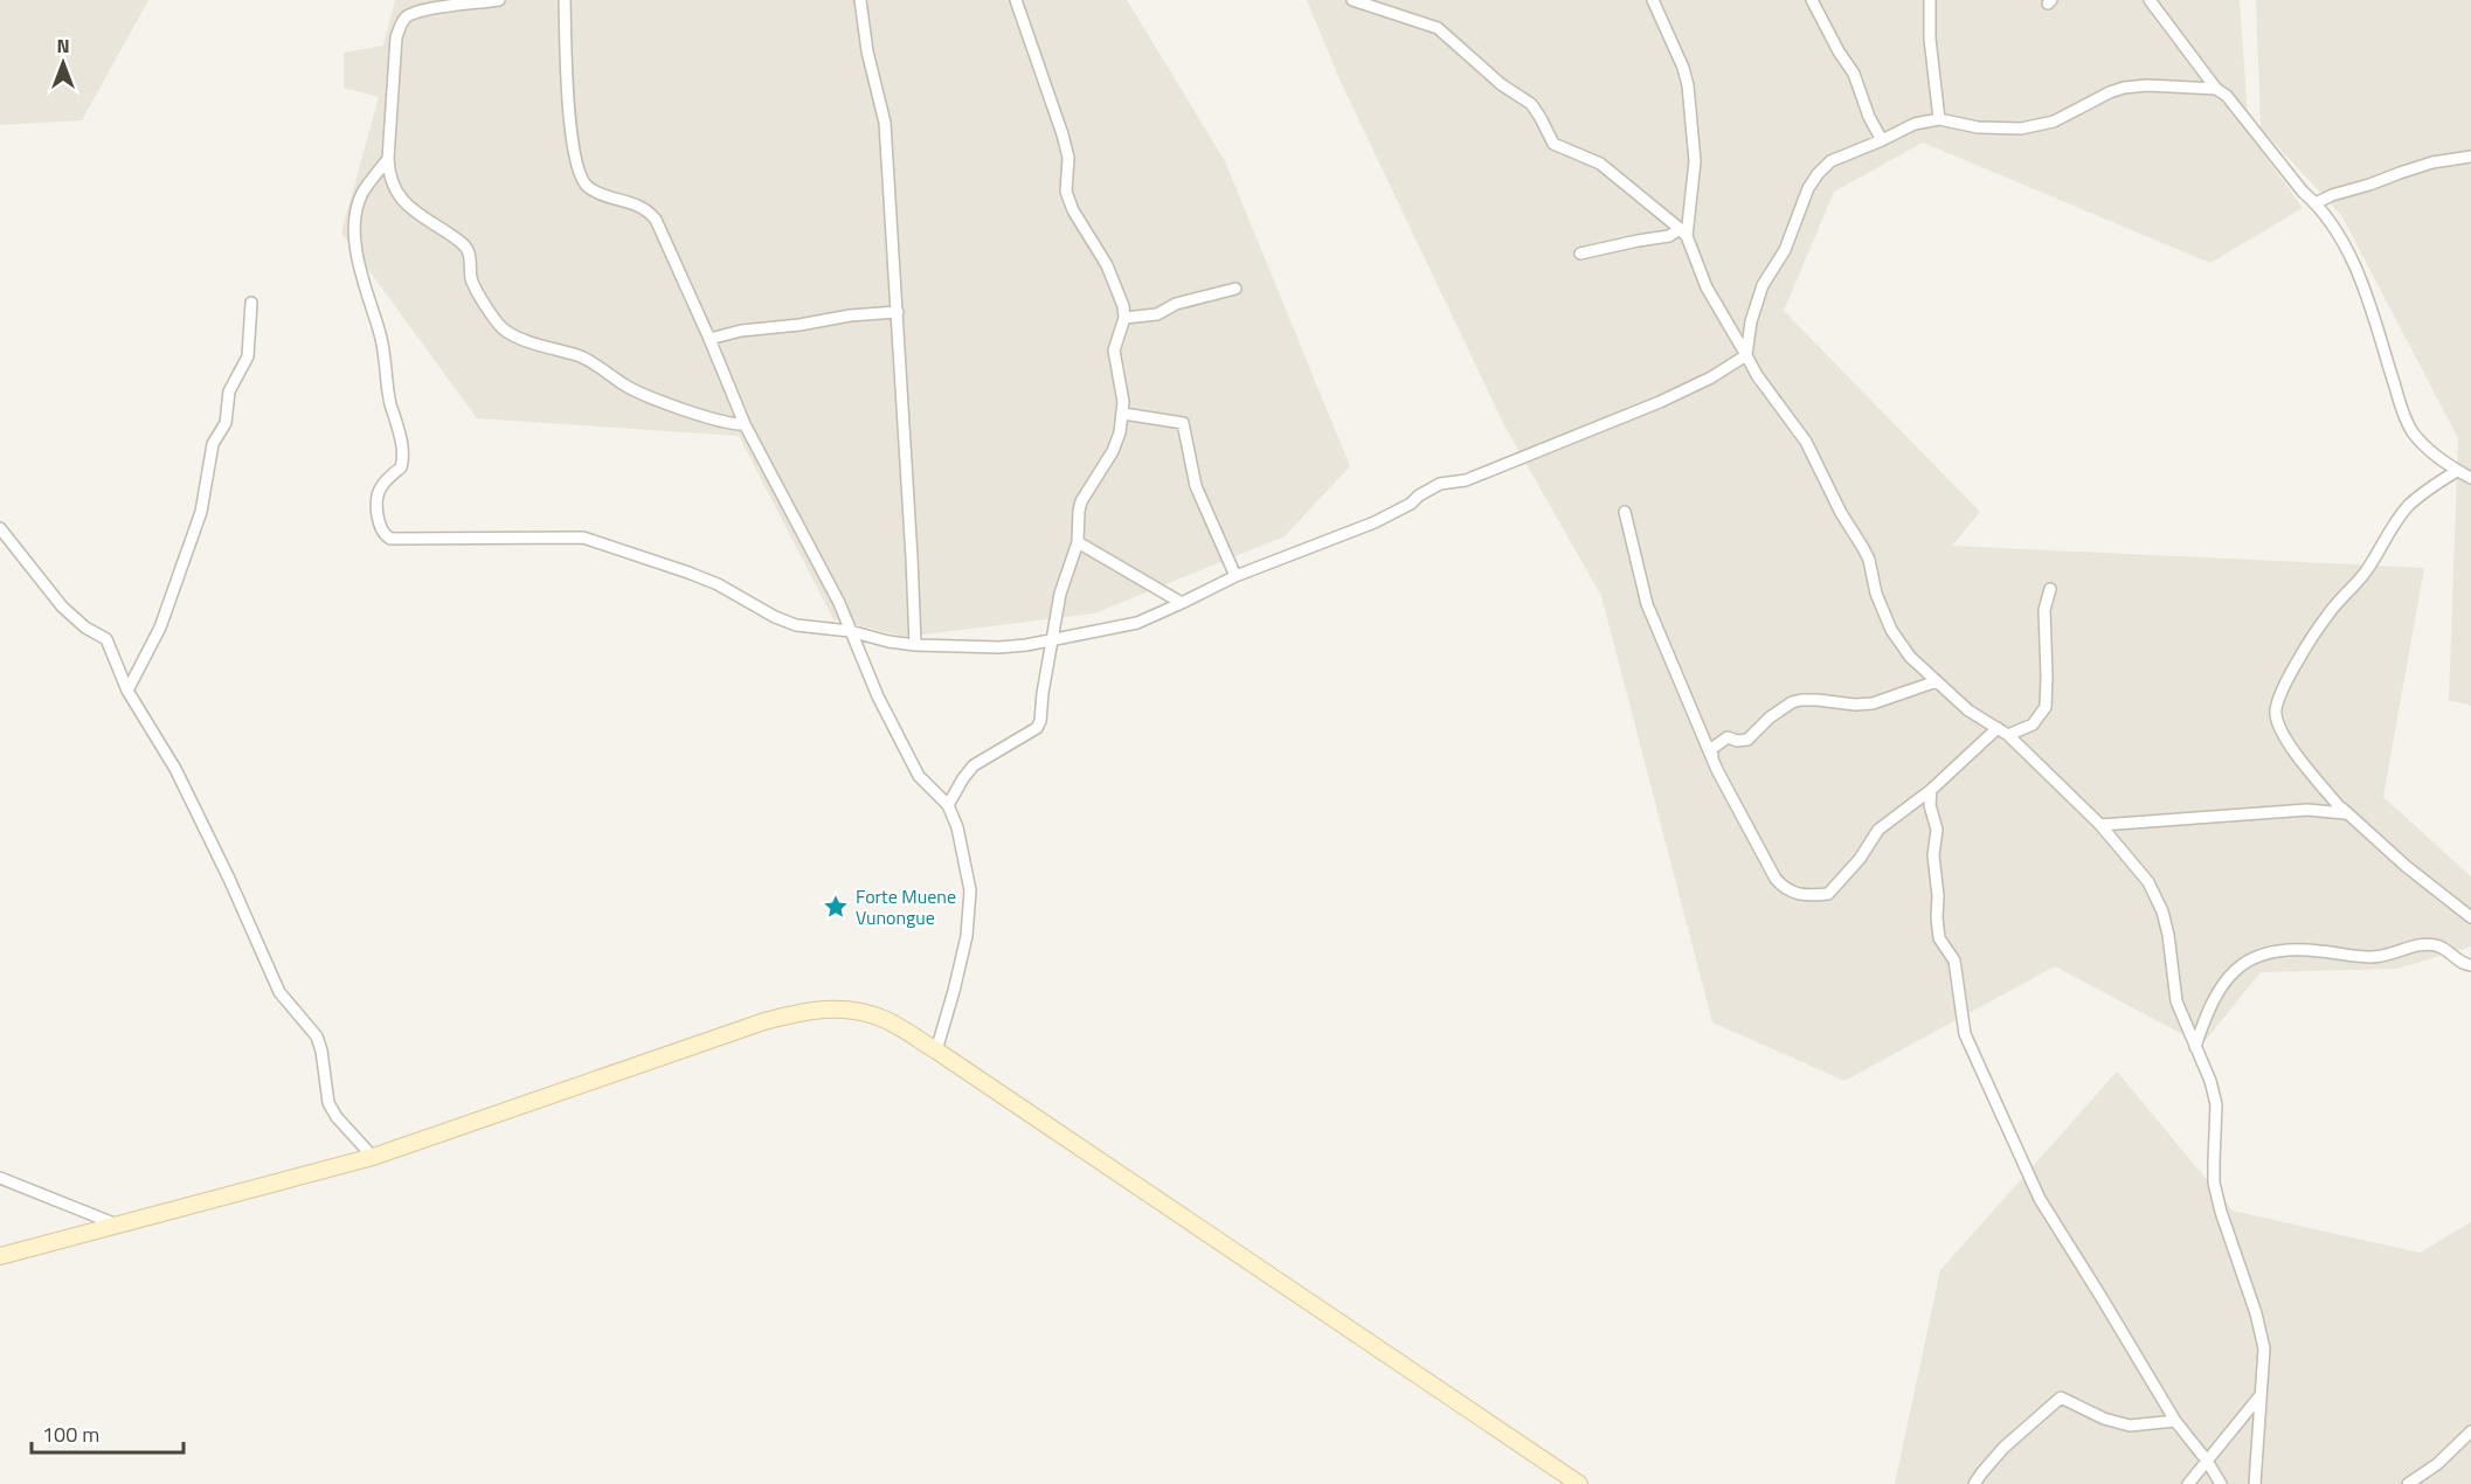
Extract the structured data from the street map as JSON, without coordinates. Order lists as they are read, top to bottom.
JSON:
{
  "places": {
    "place": ["Forte Muene Vunongue"]
  },
  "scale_bar": "100 m",
  "north": "top"
}
